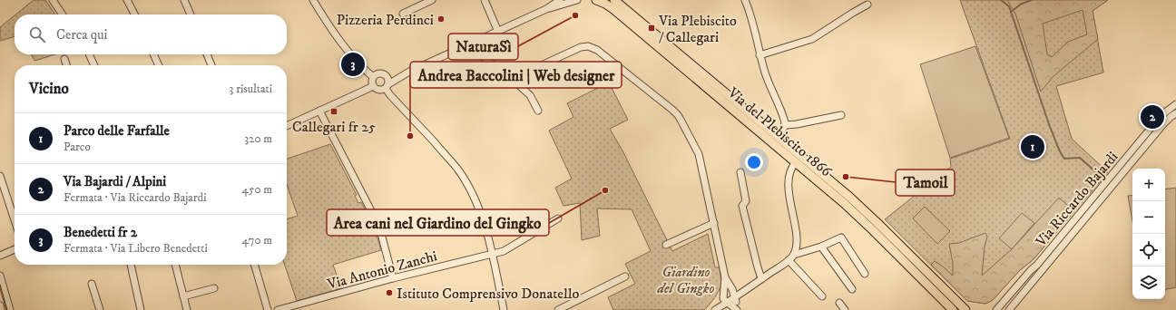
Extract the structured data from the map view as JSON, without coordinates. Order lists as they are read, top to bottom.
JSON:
{
  "streets": {
    "main road": ["Via del Plebiscito 1866"],
    "street": ["Via Riccardo Bajardi", "Via Antonio Zanchi"]
  },
  "parks": ["Giardino del Gingko"],
  "places": {
    "other": [
      "NaturaSì",
      "Pizzeria Perdinci",
      "Andrea Baccolini | Web designer",
      "Tamoil",
      "Area cani nel Giardino del Gingko",
      "Istituto Comprensivo Donatello"
    ],
    "transit": ["Via Plebiscito / Callegari", "Callegari fr 25"]
  },
  "page": {
    "search": "Cerca qui",
    "pins": ["3", "2", "1"],
    "heading": ["Vicino", "3 risultati"],
    "list": [
      {
        "mark": "1",
        "name": "Parco delle Farfalle",
        "note": "Parco",
        "value": "320 m"
      },
      {
        "mark": "2",
        "name": "Via Bajardi / Alpini",
        "note": "Fermata · Via Riccardo Bajardi",
        "value": "450 m"
      },
      {
        "mark": "3",
        "name": "Benedetti fr 2",
        "note": "Fermata · Via Libero Benedetti",
        "value": "470 m"
      }
    ],
    "map_buttons": ["+", "−"]
  }
}
